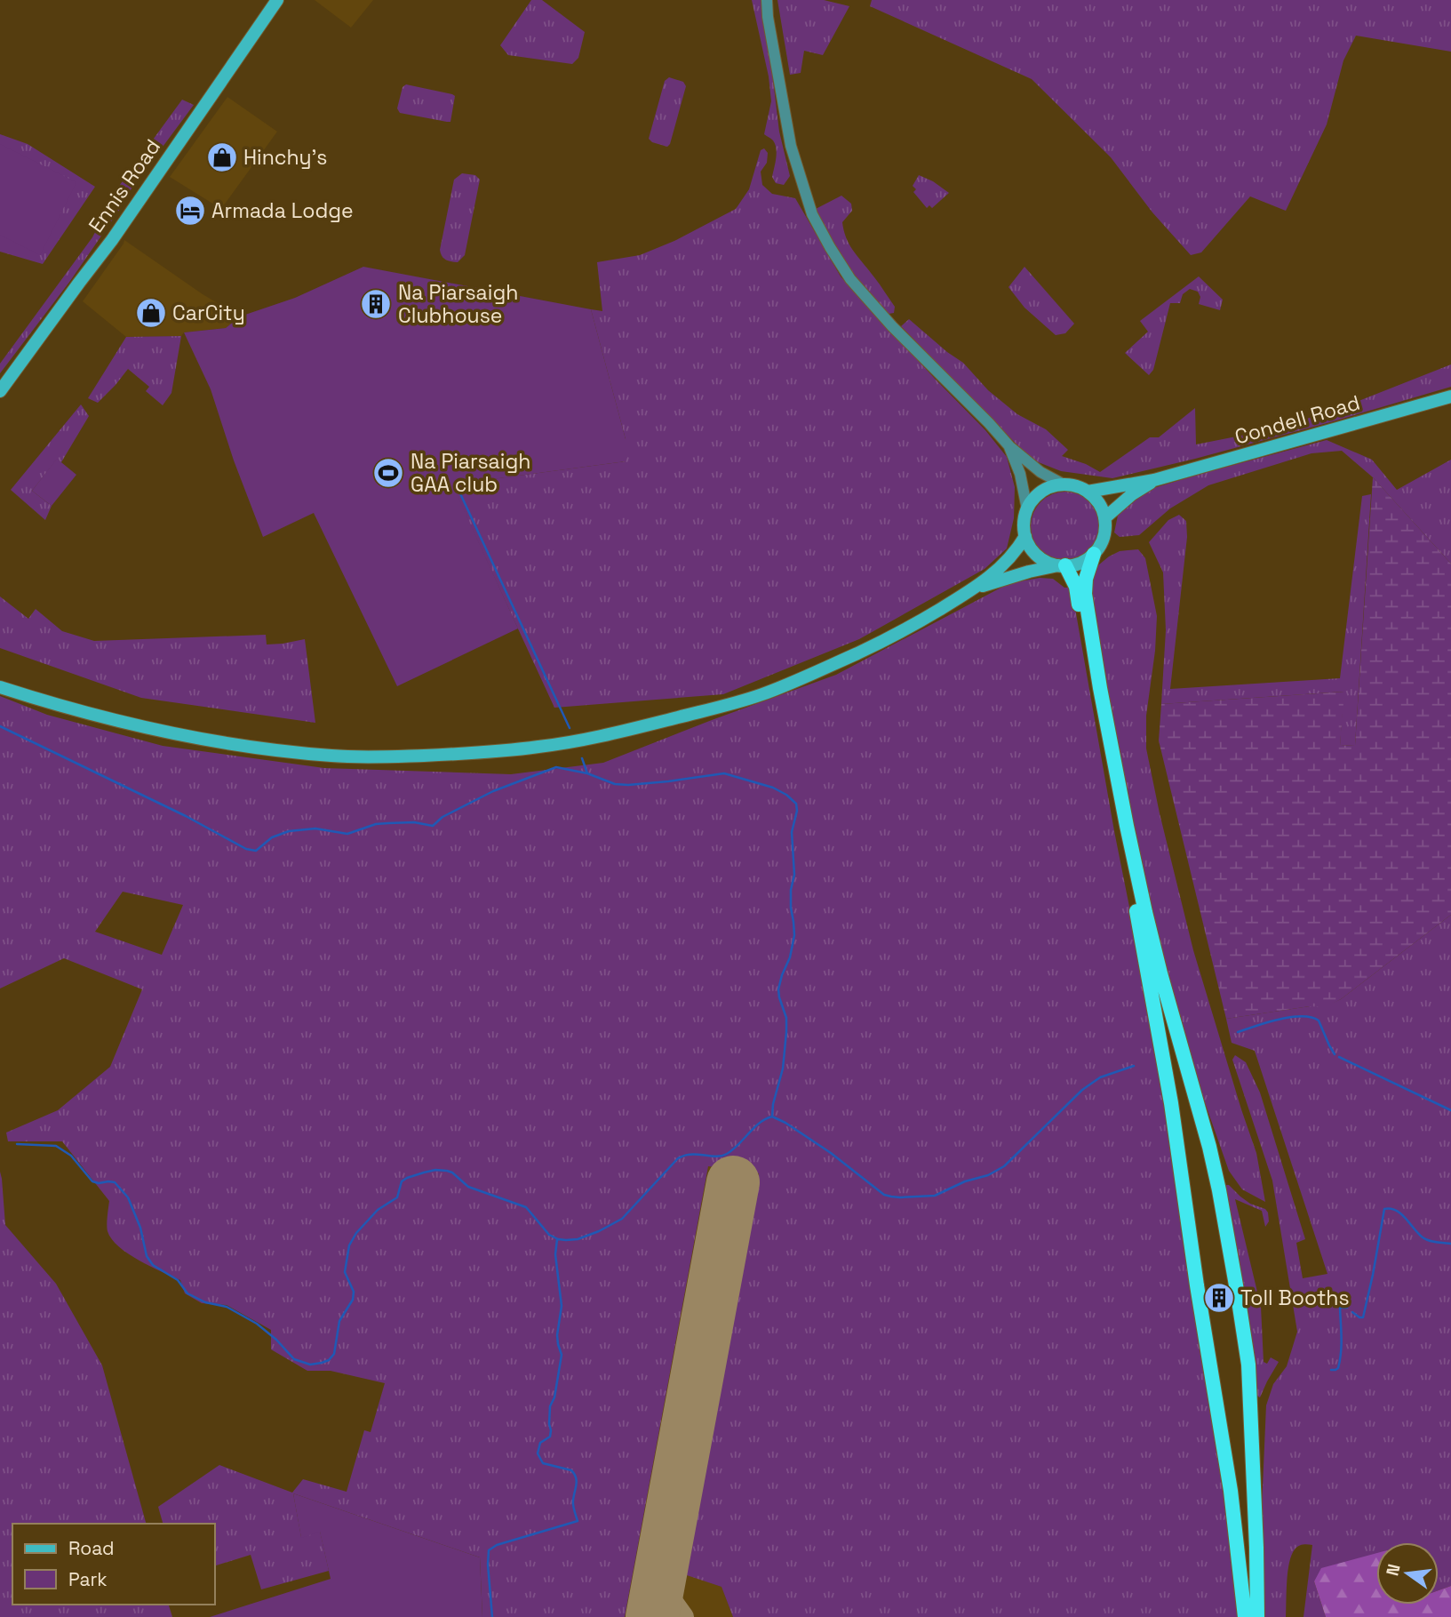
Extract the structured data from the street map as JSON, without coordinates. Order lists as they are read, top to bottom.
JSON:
{
  "streets": {
    "main road": ["Ennis Road", "Condell Road"]
  },
  "places": {
    "shop": ["Hinchy's", "CarCity"],
    "hotel": ["Armada Lodge"],
    "building": ["Na Piarsaigh Clubhouse", "Toll Booths"],
    "sports": ["Na Piarsaigh GAA club"]
  },
  "legend": ["Road", "Park"],
  "north": "left"
}
